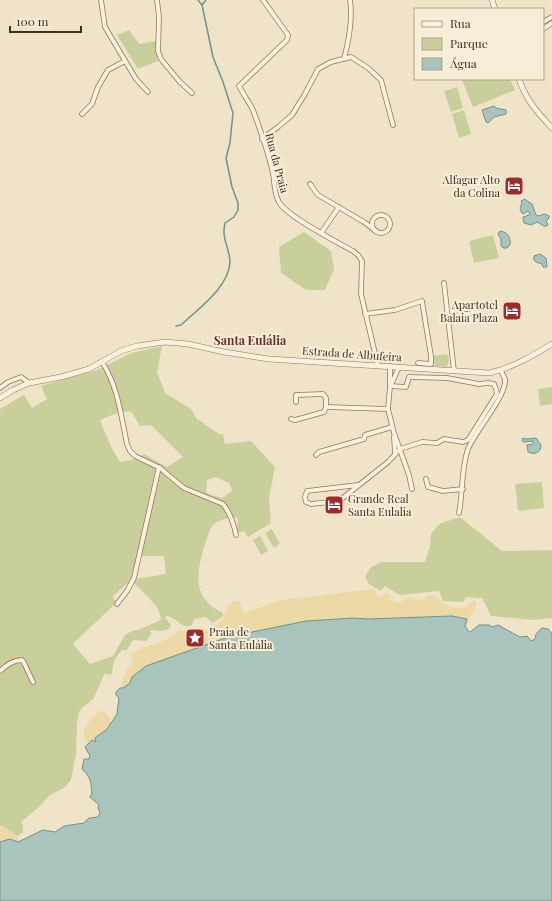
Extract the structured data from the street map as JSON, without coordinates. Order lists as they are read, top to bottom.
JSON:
{
  "streets": {
    "street": ["Rua da Praia", "Estrada de Albufeira"]
  },
  "crossings": [
    ["Rua da Praia", "Estrada de Albufeira"]
  ],
  "districts": ["Santa Eulália"],
  "places": {
    "hotel": ["Alfagar Alto da Colina", "Apartotel Balaia Plaza", "Grande Real Santa Eulalia"],
    "place": ["Praia de Santa Eulália"]
  },
  "legend": ["Rua", "Parque", "Água"],
  "scale_bar": "100 m"
}
